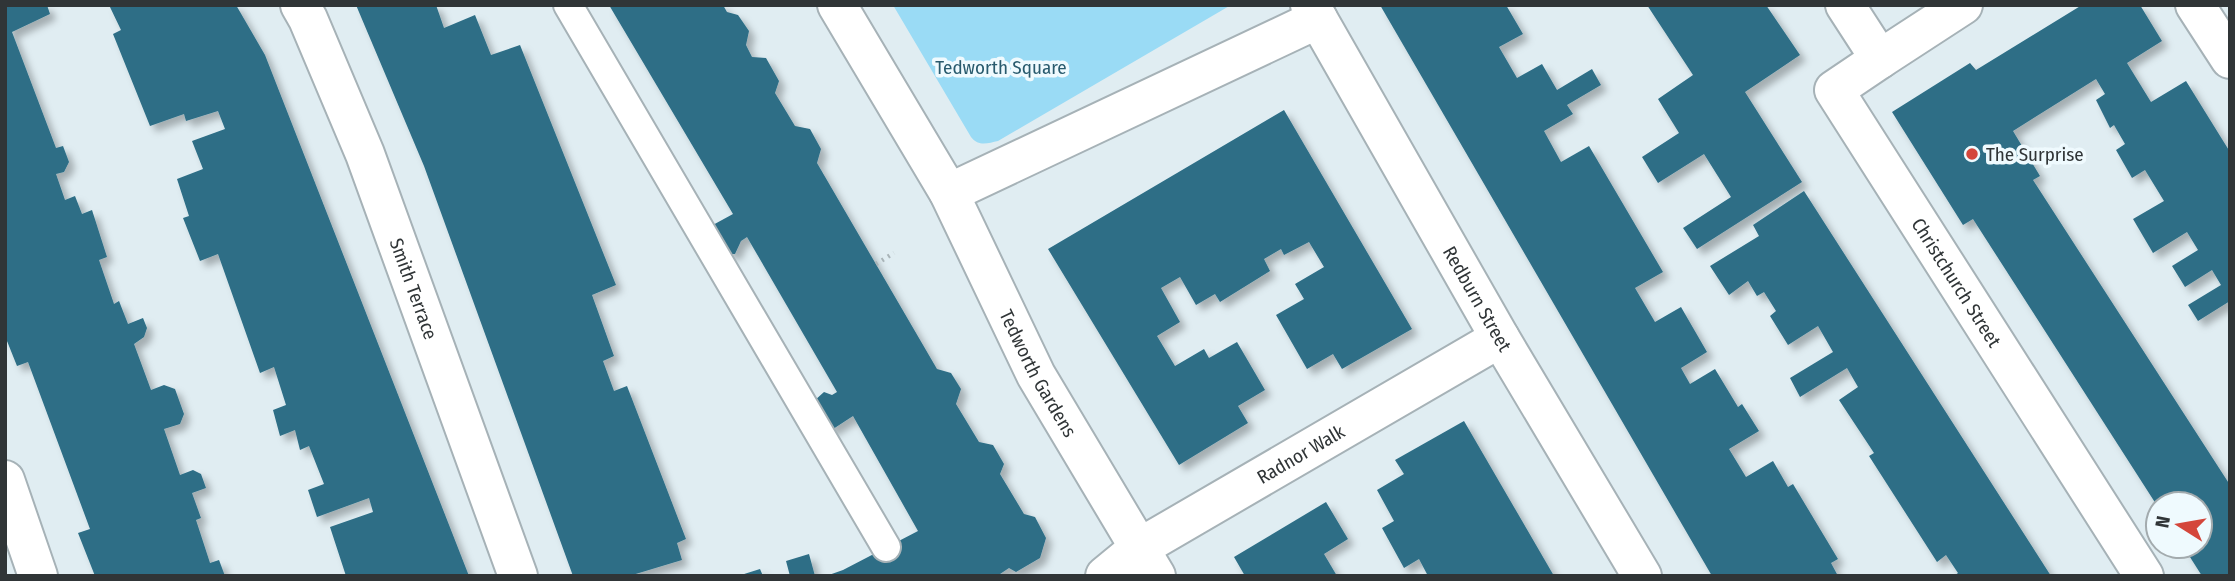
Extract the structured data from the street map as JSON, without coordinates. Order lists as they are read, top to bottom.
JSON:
{
  "streets": {
    "street": [
      "Christchurch Street",
      "Smith Terrace",
      "Redburn Street",
      "Tedworth Gardens",
      "Radnor Walk"
    ]
  },
  "crossings": [
    ["Redburn Street", "Radnor Walk"],
    ["Tedworth Gardens", "Radnor Walk"]
  ],
  "parks": ["Tedworth Square"],
  "places": ["The Surprise"],
  "north": "left"
}
